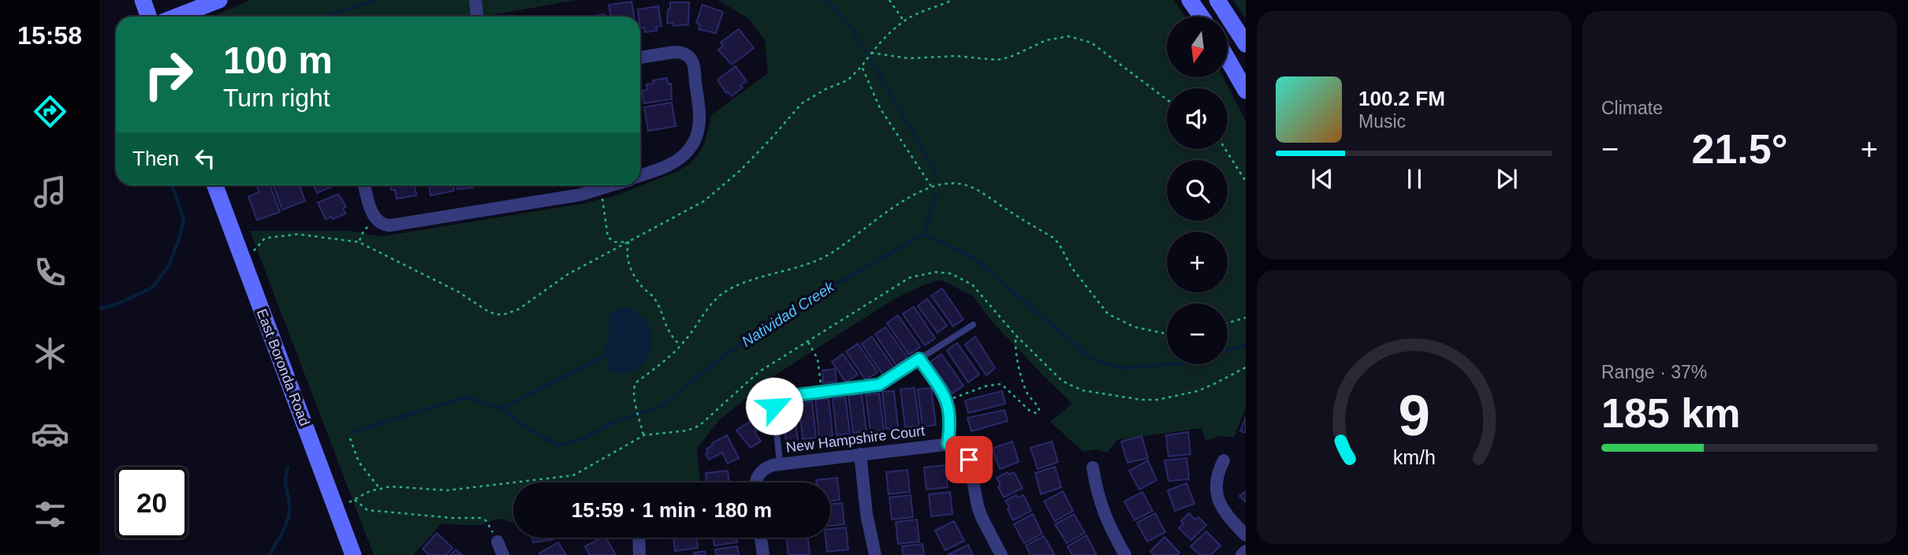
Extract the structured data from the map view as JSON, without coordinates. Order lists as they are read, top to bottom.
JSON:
{
  "streets": {
    "main road": ["East Boronda Road"],
    "street": ["New Hampshire Court"]
  },
  "water": ["Natividad Creek"],
  "north": "bottom",
  "page": {
    "tabs": "15:58",
    "tile": [
      "Climate",
      ["Range · 37%", "185 km"]
    ],
    "map_buttons": ["+", "−"],
    "turn": ["100 m", "Turn right"],
    "song": ["100.2 FM", "Music"],
    "heat": ["−", "21.5°", "+"],
    "then": "Then",
    "limit": "20",
    "trip": "15:59 · 1 min · 180 m",
    "gauge": ["9", "km/h"]
  }
}
